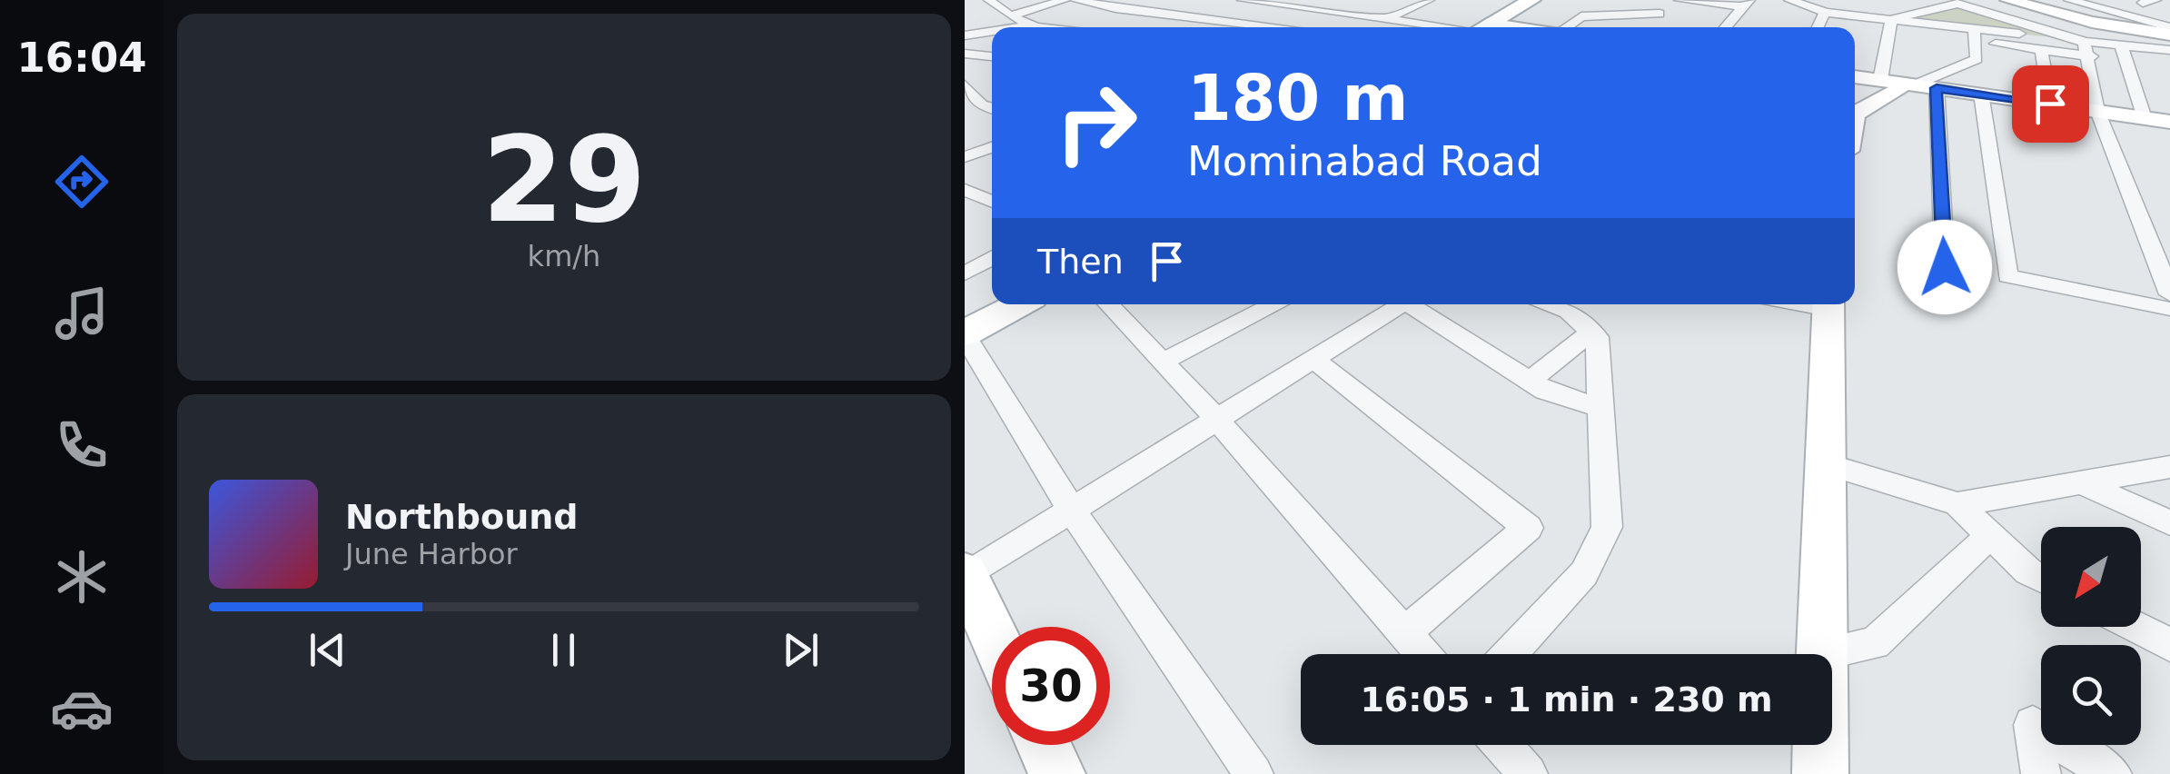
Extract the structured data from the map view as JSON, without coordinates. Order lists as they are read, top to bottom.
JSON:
{
  "north": "bottom left",
  "page": {
    "tabs": "16:04",
    "tile": ["29", "km/h"],
    "turn": ["180 m", "Mominabad Road"],
    "then": "Then",
    "song": ["Northbound", "June Harbor"],
    "limit": "30",
    "trip": "16:05 · 1 min · 230 m"
  }
}
